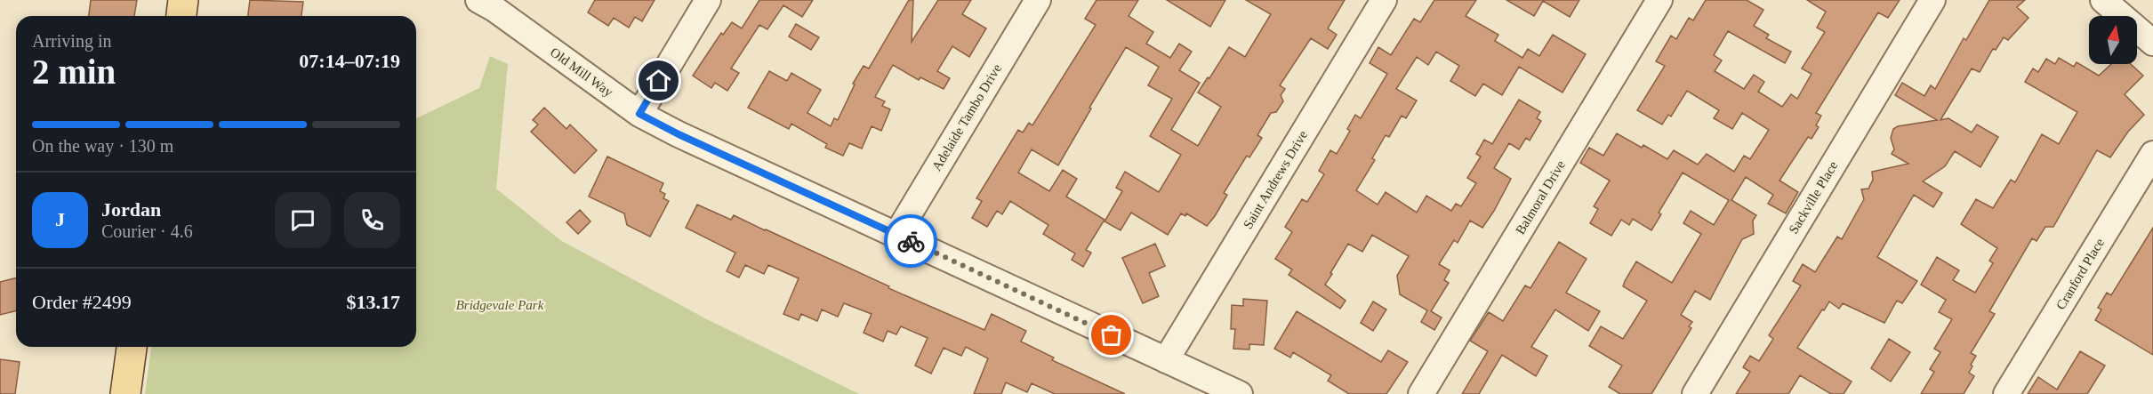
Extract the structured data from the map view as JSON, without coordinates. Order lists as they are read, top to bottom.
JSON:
{
  "streets": {
    "street": [
      "Old Mill Way",
      "Adelaide Tambo Drive",
      "Saint Andrews Drive",
      "Balmoral Drive",
      "Sackville Place",
      "Cranford Place"
    ]
  },
  "crossings": [
    ["Old Mill Way", "Adelaide Tambo Drive"],
    ["Old Mill Way", "Saint Andrews Drive"]
  ],
  "parks": ["Bridgevale Park"],
  "north": "top",
  "page": {
    "heading": ["2 min", "Arriving in", "07:14–07:19"],
    "panel": [
      "Jordan",
      "Courier · 4.6",
      "Order #2499",
      "$13.17"
    ],
    "bar": "On the way · 130 m",
    "round": "J"
  }
}
